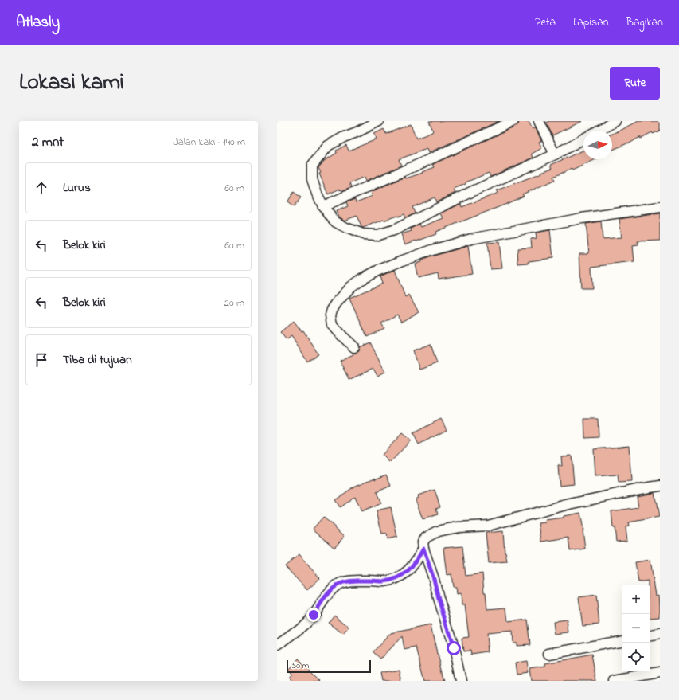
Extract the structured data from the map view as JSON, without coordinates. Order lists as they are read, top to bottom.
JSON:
{
  "scale_bar": "50 m",
  "north": "right",
  "page": {
    "header": "Atlasly",
    "nav": ["Peta", "Lapisan", "Bagikan"],
    "title": "Lokasi kami",
    "buttons": "Rute",
    "heading": ["2 mnt", "Jalan kaki · 140 m"],
    "list": [
      ["Lurus", "60 m"],
      ["Belok kiri", "60 m"],
      ["Belok kiri", "20 m"],
      "Tiba di tujuan"
    ],
    "map_buttons": ["+", "−"],
    "scale": "50 m"
  }
}
